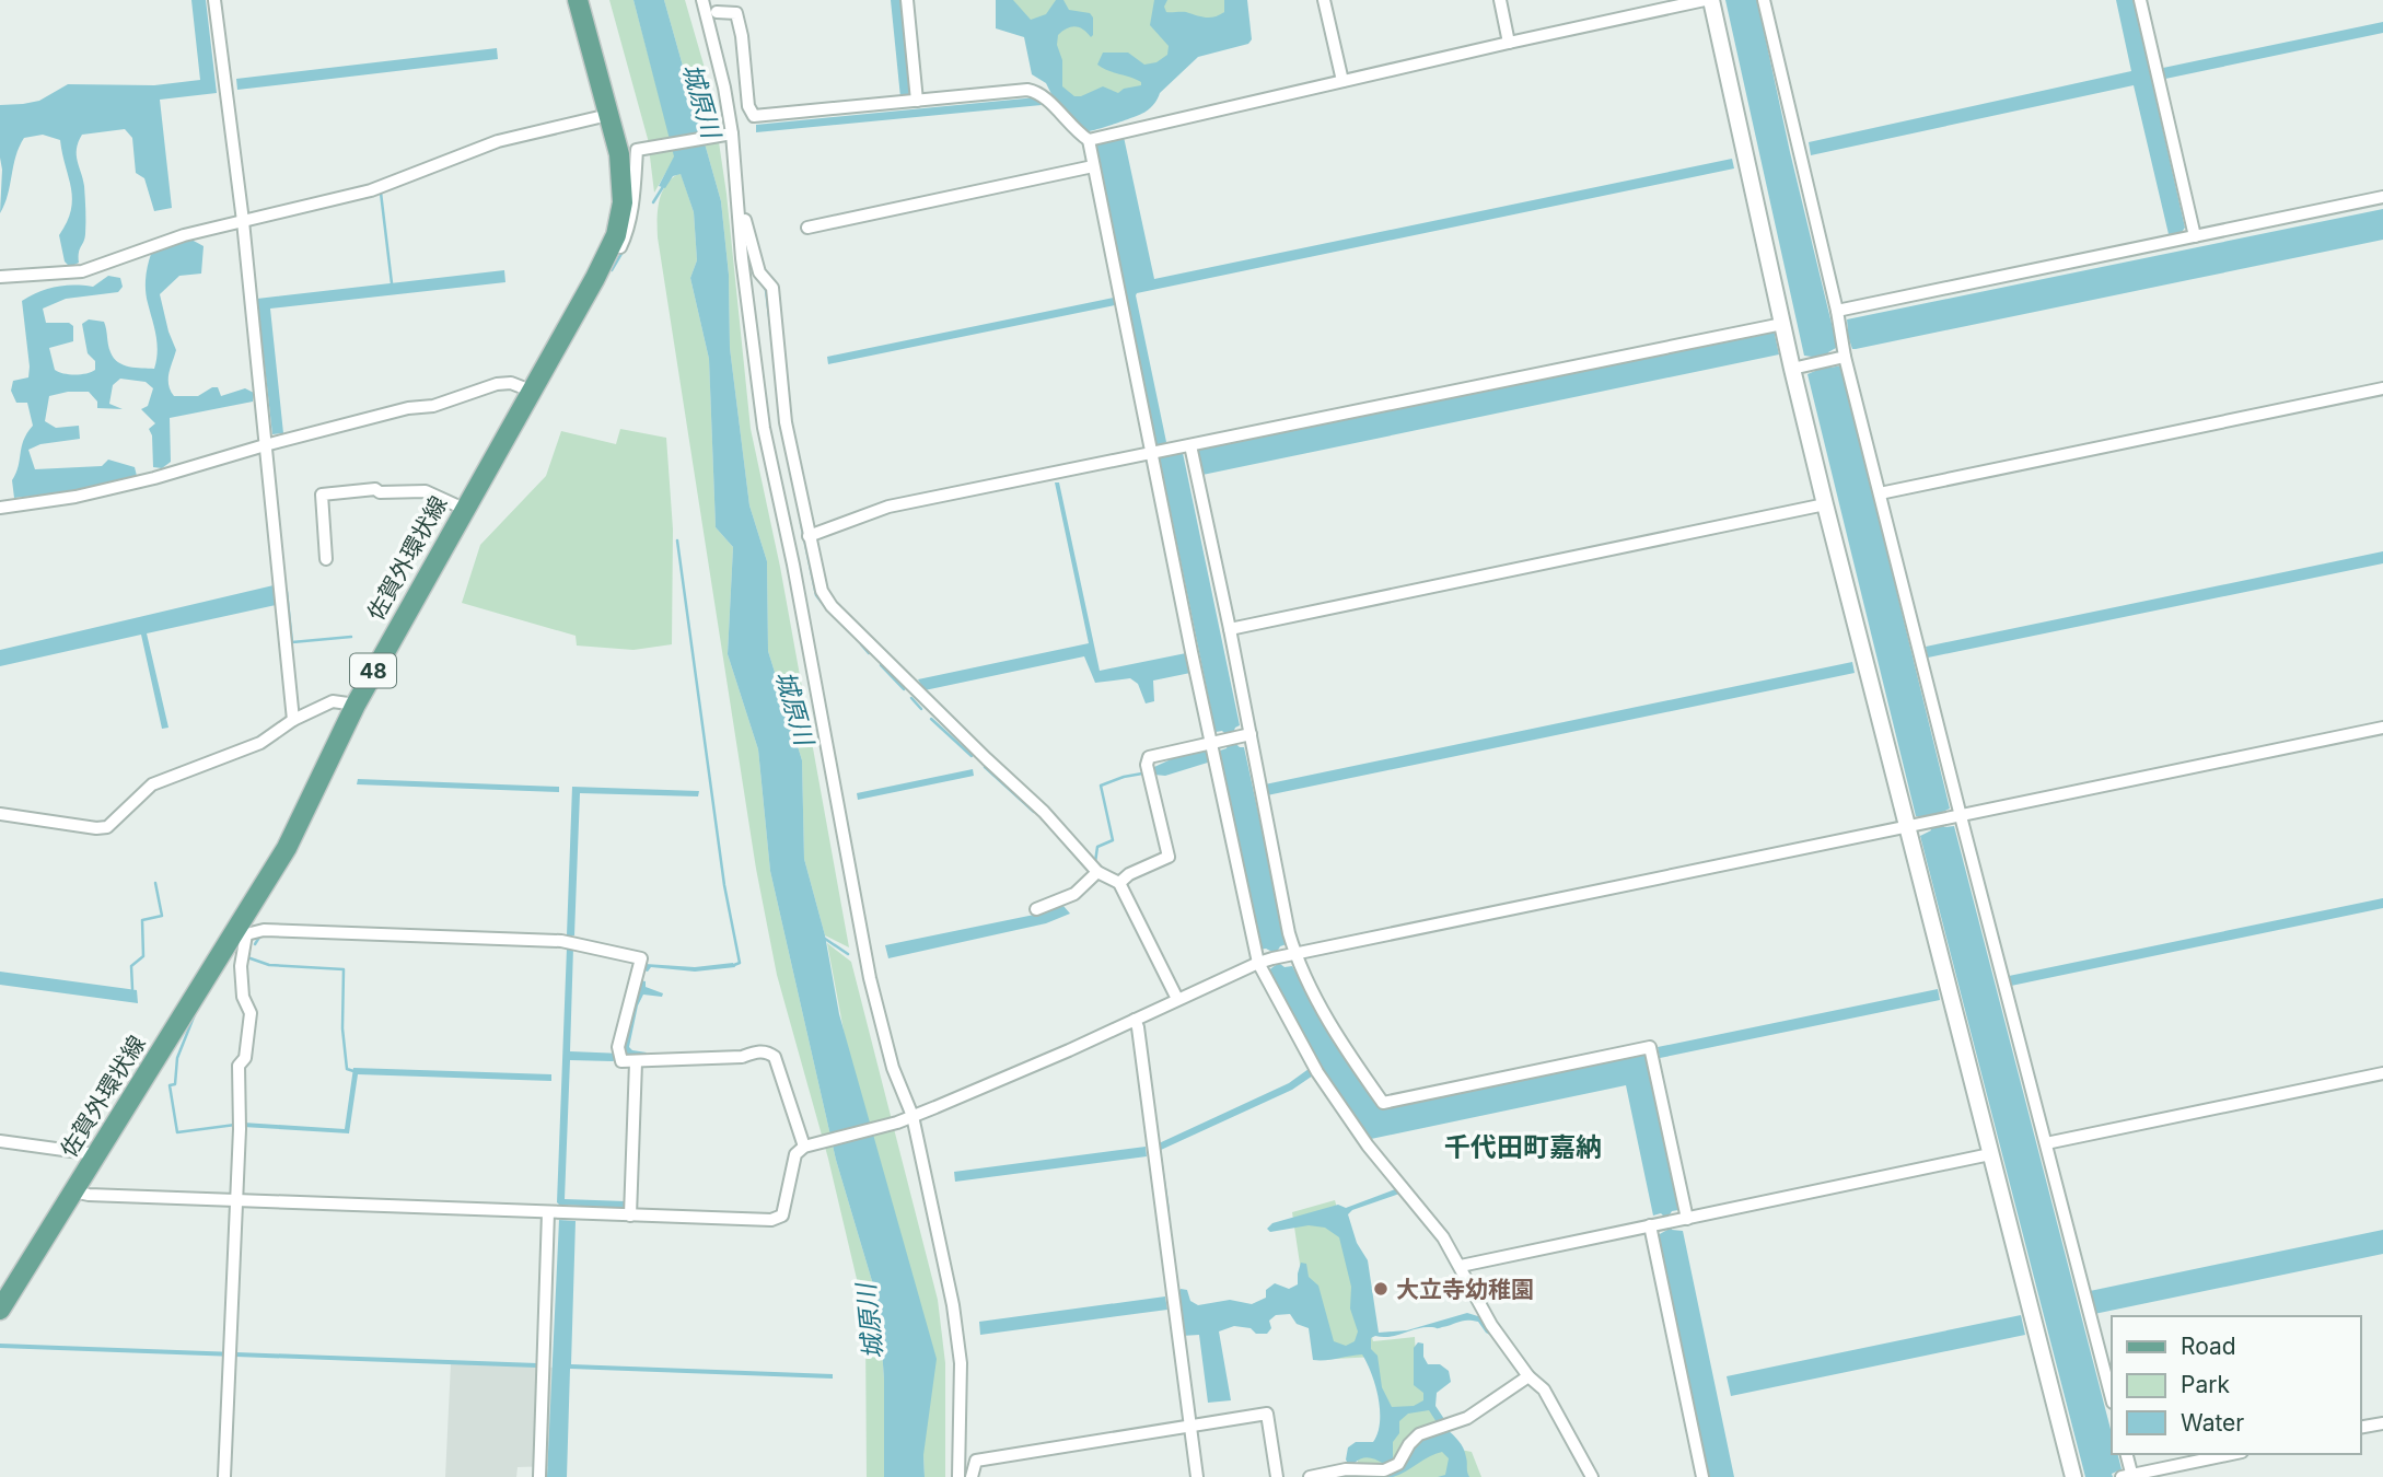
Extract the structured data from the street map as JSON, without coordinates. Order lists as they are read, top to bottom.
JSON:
{
  "streets": {
    "main road": ["佐賀外環状線", "48"]
  },
  "districts": ["千代田町嘉納"],
  "water": ["城原川"],
  "places": ["大立寺幼稚園"],
  "legend": ["Road", "Park", "Water"]
}
